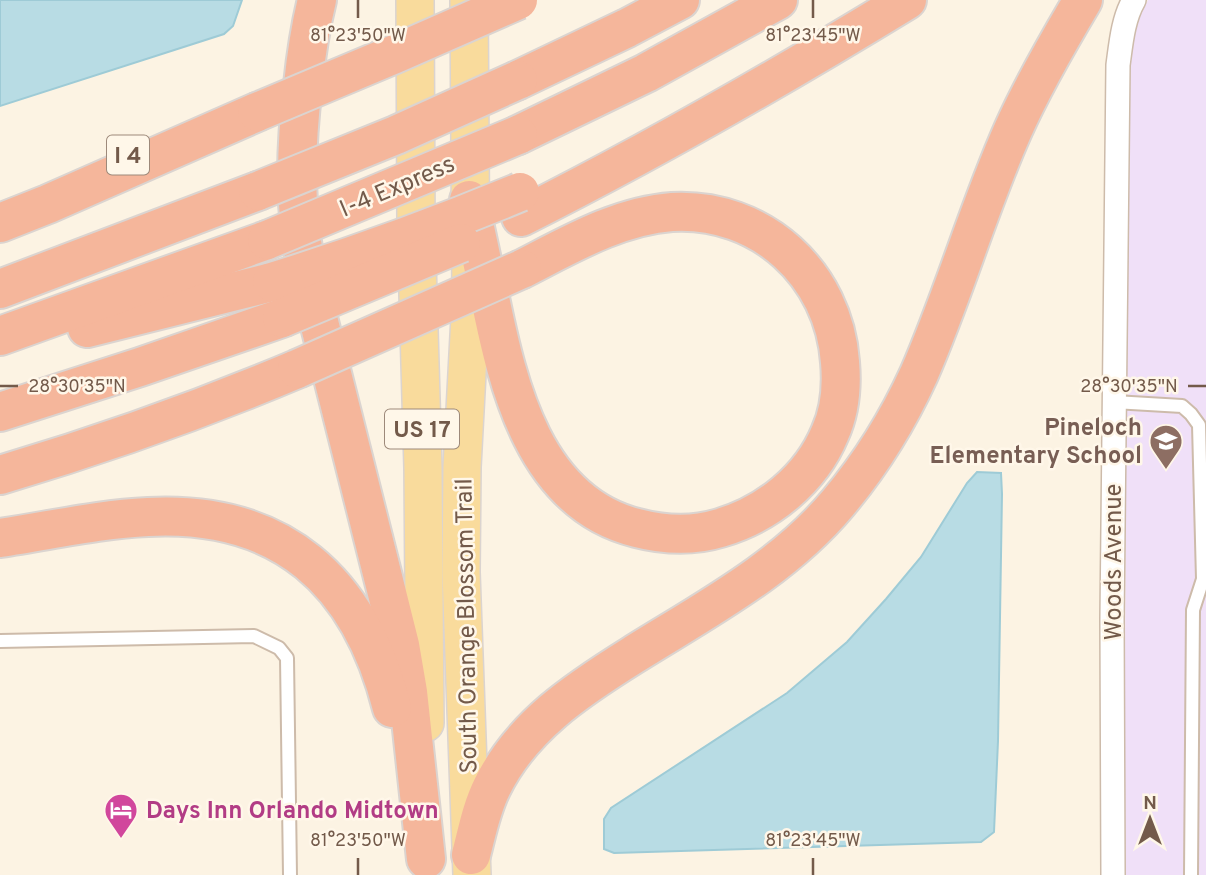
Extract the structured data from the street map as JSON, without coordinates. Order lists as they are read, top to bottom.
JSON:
{
  "streets": {
    "highway": ["I 4", "I-4 Express"],
    "main road": ["US 17", "South Orange Blossom Trail"],
    "street": ["Woods Avenue"]
  },
  "places": {
    "school or university": ["Pineloch Elementary School"],
    "hotel": ["Days Inn Orlando Midtown"]
  },
  "north": "top",
  "coordinates": ["81°23'50\"W", "81°23'45\"W", "28°30'35\"N"]
}
